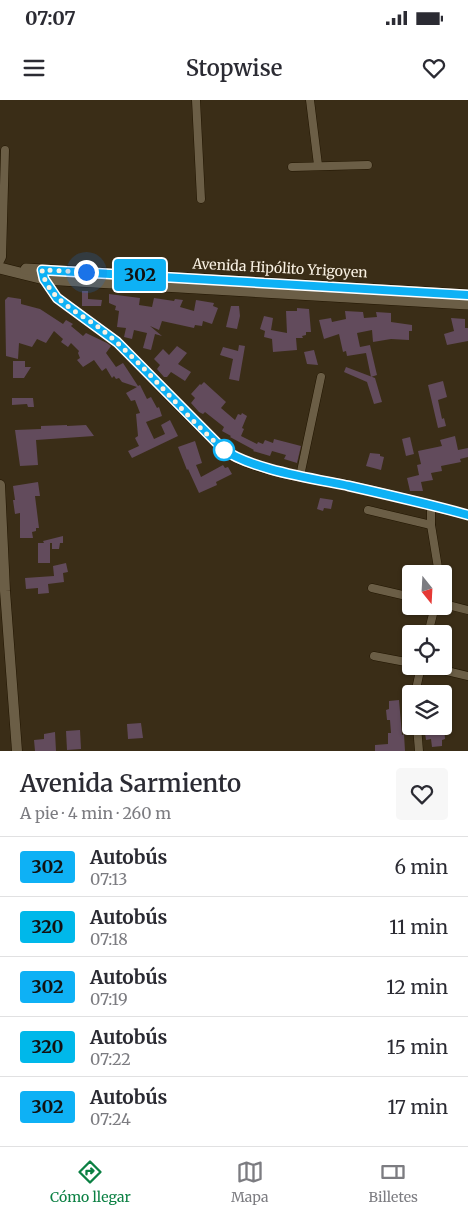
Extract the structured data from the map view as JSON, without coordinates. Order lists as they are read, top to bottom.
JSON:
{
  "streets": {
    "main road": ["Avenida Hipólito Yrigoyen"]
  },
  "lines": ["bus line 302"],
  "north": "bottom",
  "page": {
    "status": "07:07",
    "header": "Stopwise",
    "on_map": "302",
    "heading": ["Avenida Sarmiento", "A pie · 4 min · 260 m"],
    "list": [
      {
        "mark": "302",
        "name": "Autobús",
        "note": "07:13",
        "value": "6 min"
      },
      {
        "mark": "320",
        "name": "Autobús",
        "note": "07:18",
        "value": "11 min"
      },
      {
        "mark": "302",
        "name": "Autobús",
        "note": "07:19",
        "value": "12 min"
      },
      {
        "mark": "320",
        "name": "Autobús",
        "note": "07:22",
        "value": "15 min"
      },
      {
        "mark": "302",
        "name": "Autobús",
        "note": "07:24",
        "value": "17 min"
      }
    ],
    "tabs": ["Cómo llegar", "Mapa", "Billetes"]
  }
}
